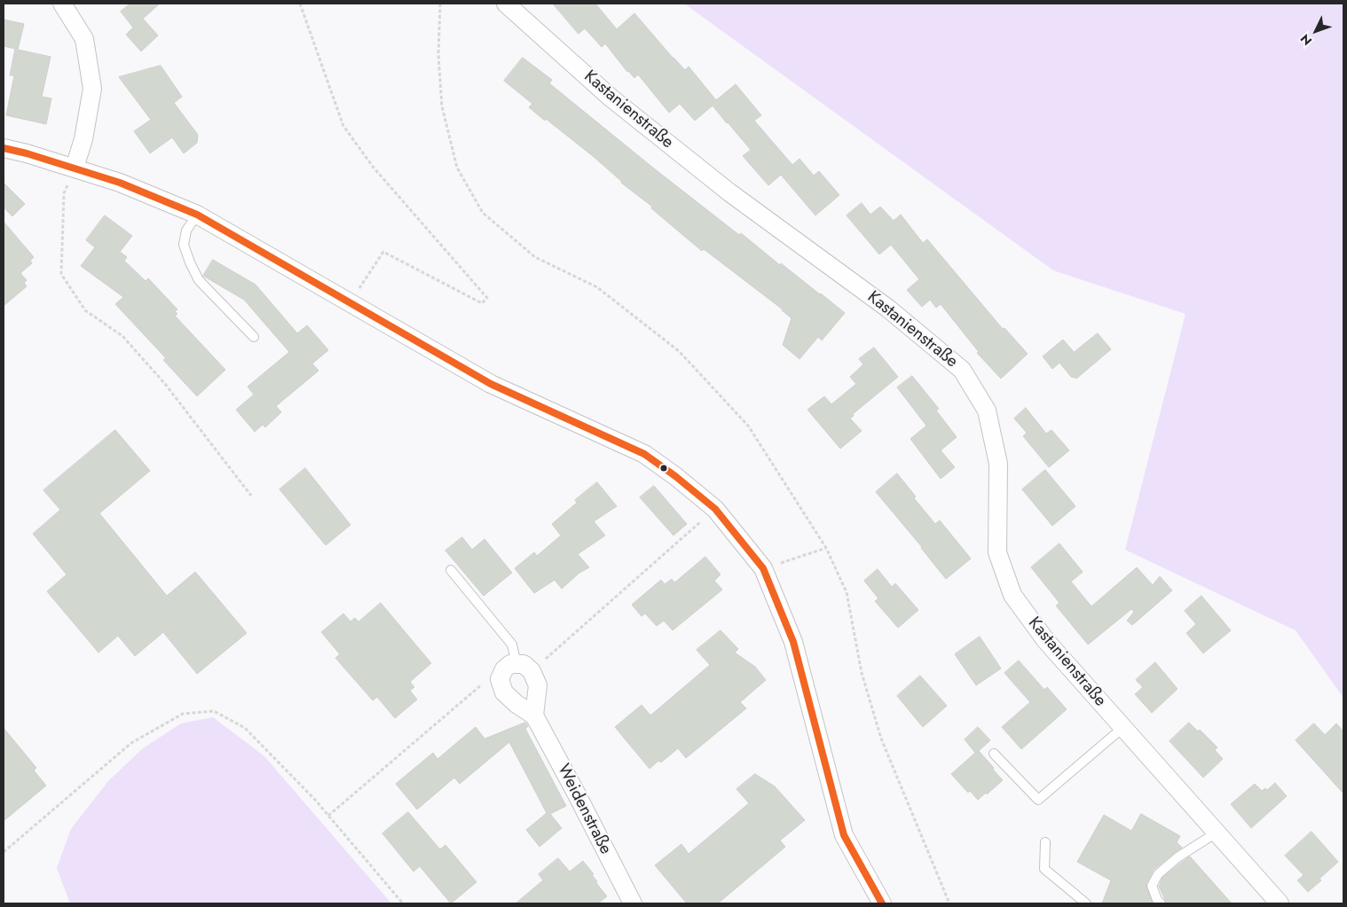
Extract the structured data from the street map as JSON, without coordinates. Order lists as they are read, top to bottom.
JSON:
{
  "streets": {
    "street": ["Kastanienstraße", "Weidenstraße"]
  },
  "north": "bottom left"
}
